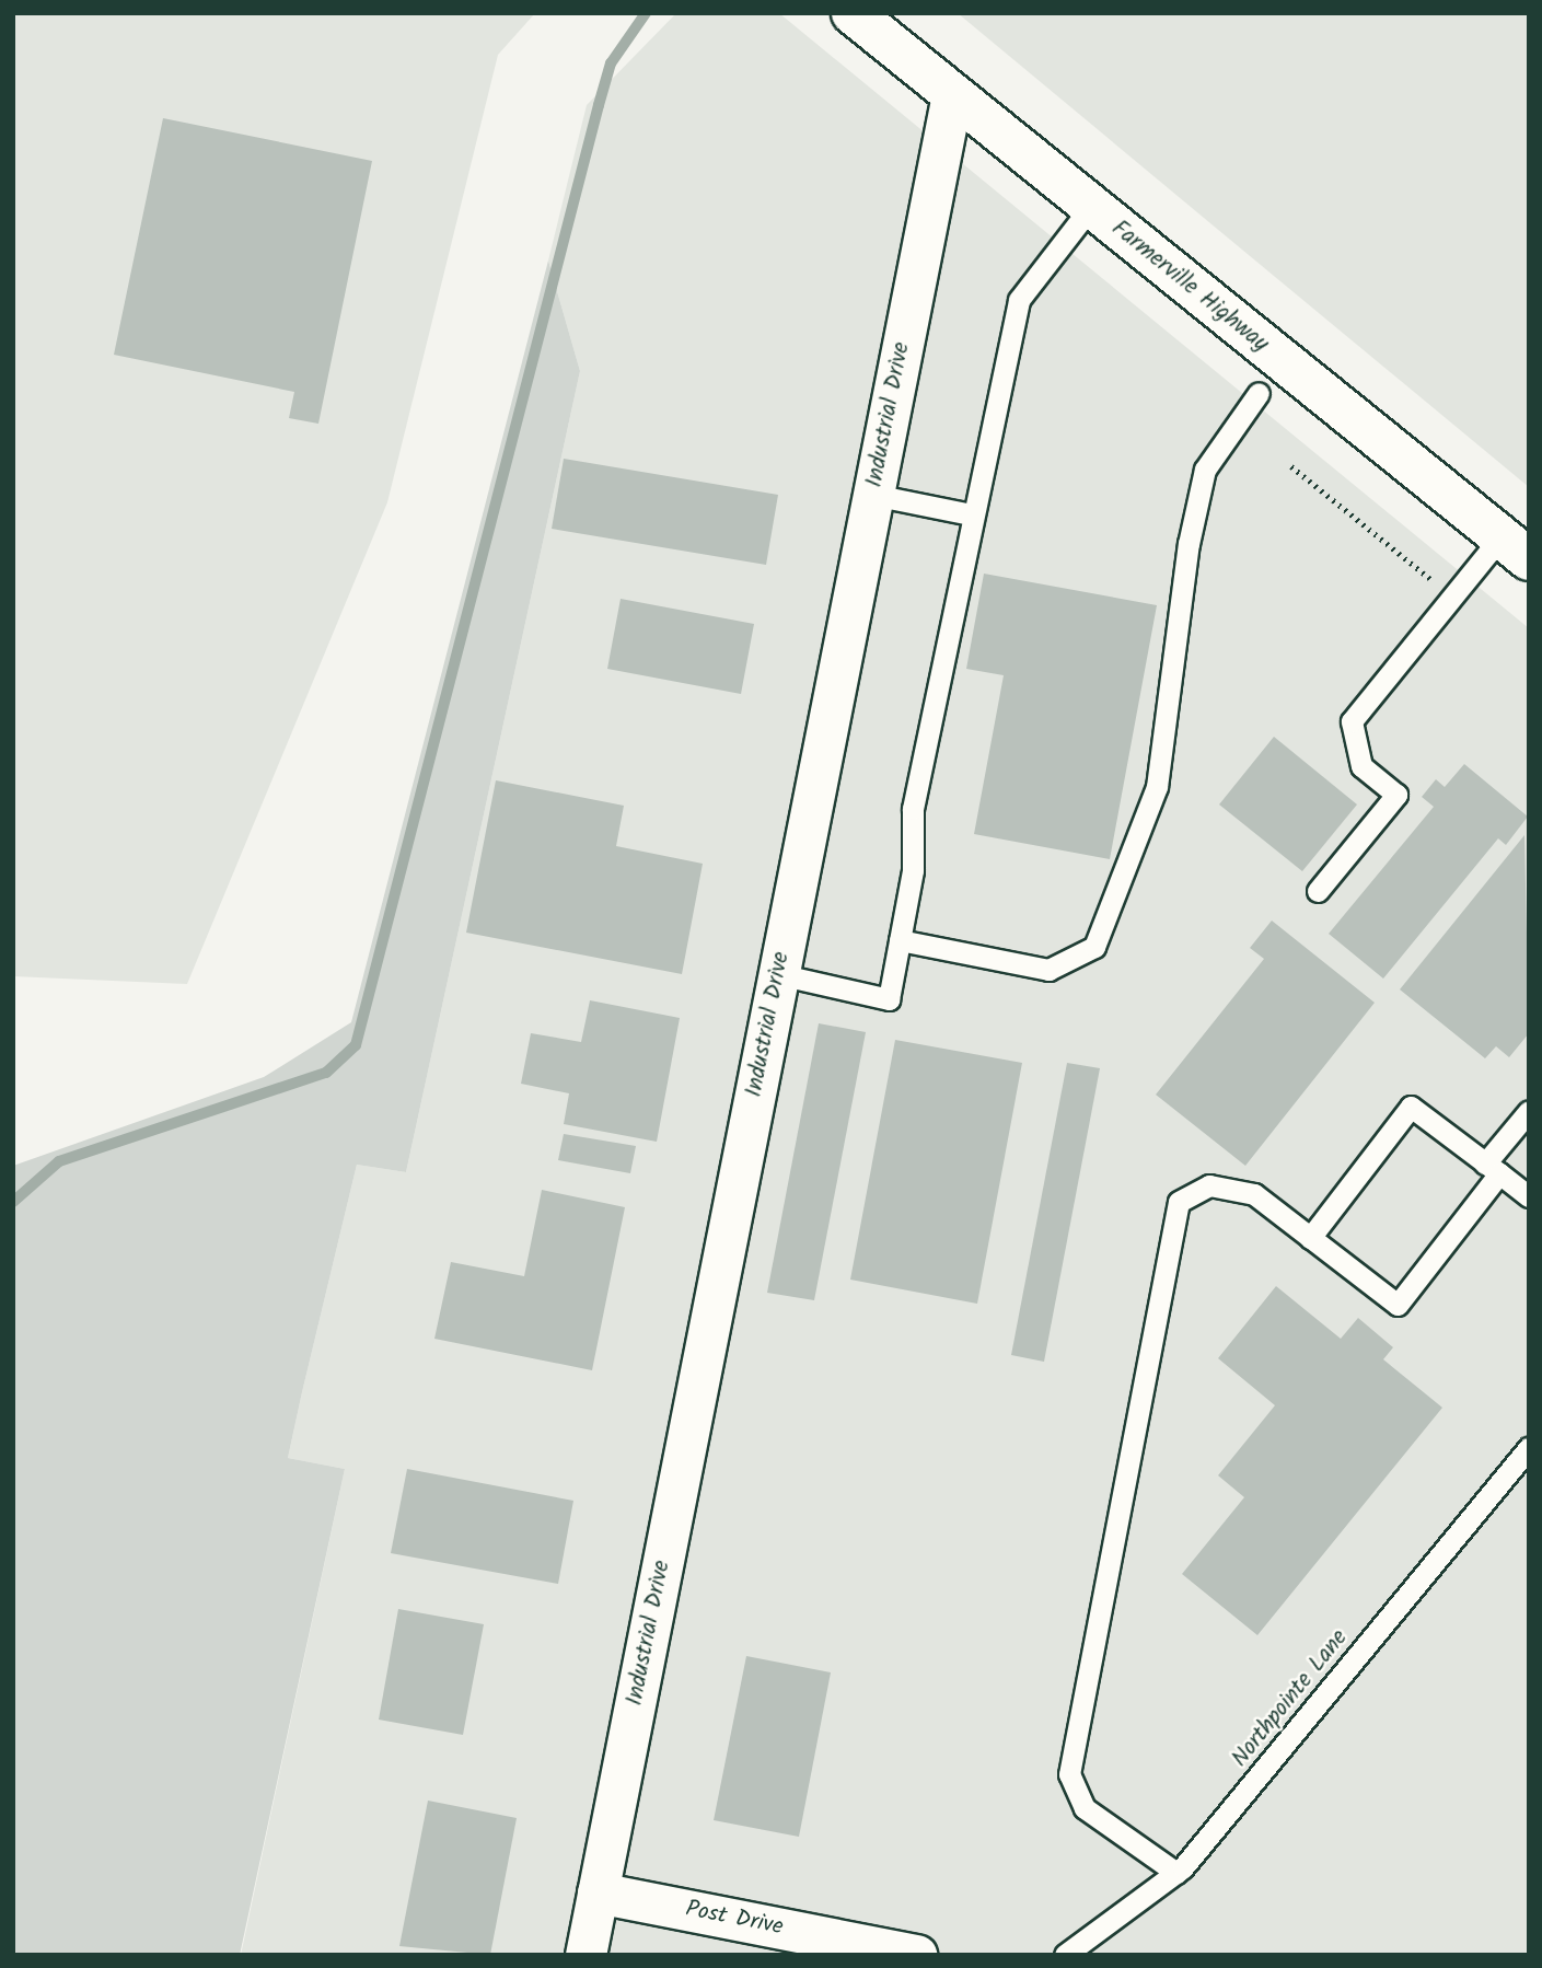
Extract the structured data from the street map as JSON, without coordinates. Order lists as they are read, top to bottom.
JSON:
{
  "streets": {
    "main road": ["Farmerville Highway"],
    "street": ["Industrial Drive", "Post Drive"],
    "lane": ["Northpointe Lane"]
  },
  "crossings": [
    ["Farmerville Highway", "Industrial Drive"],
    ["Industrial Drive", "Post Drive"]
  ]
}
